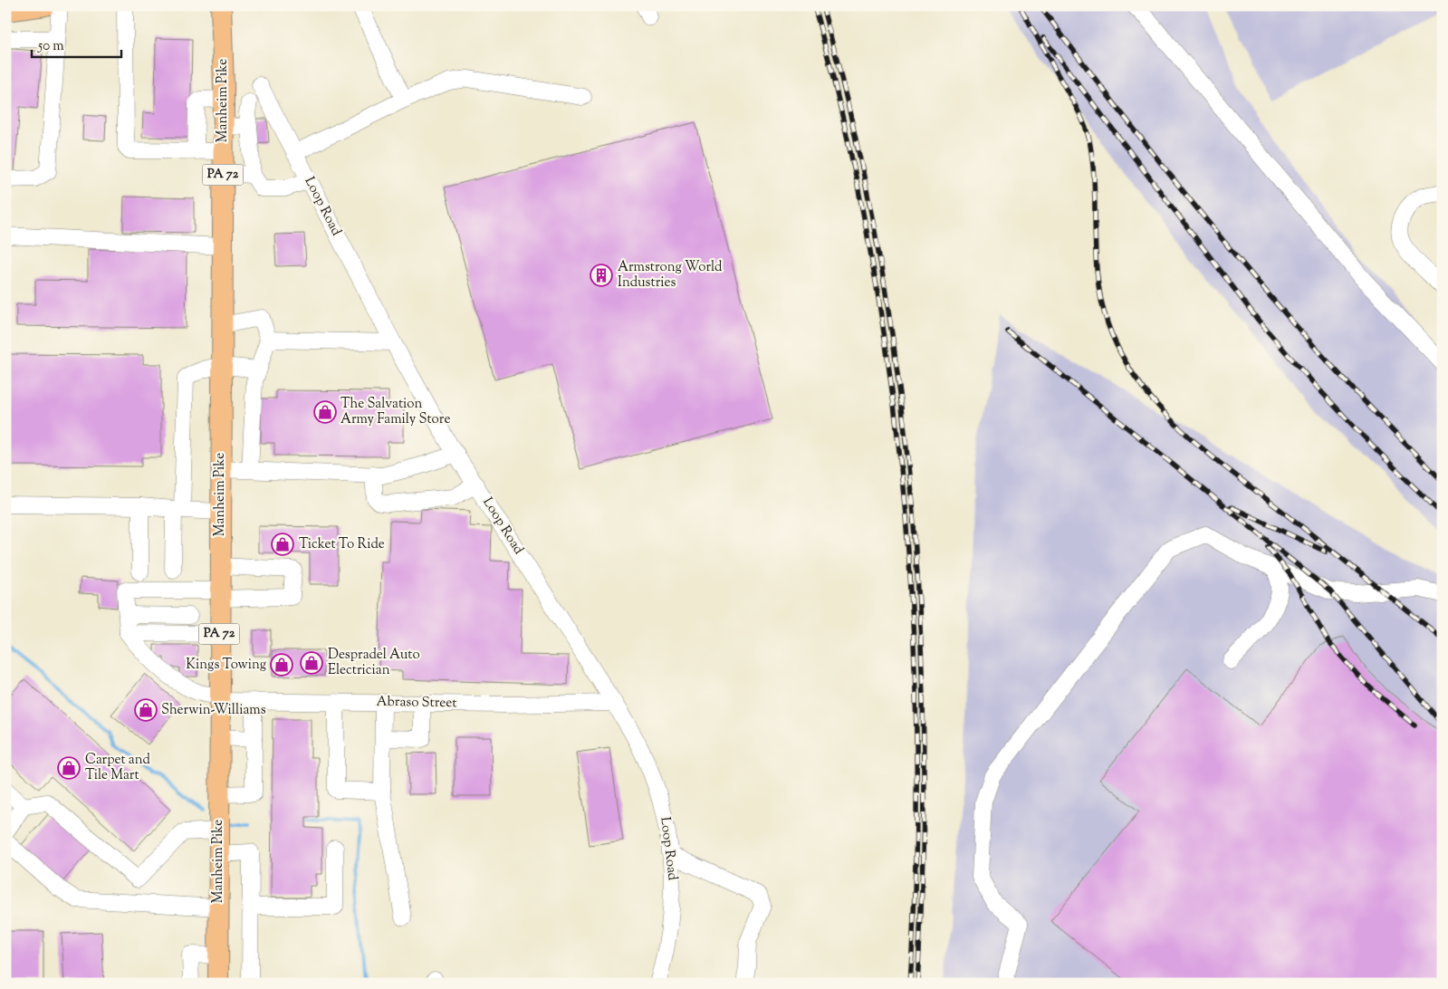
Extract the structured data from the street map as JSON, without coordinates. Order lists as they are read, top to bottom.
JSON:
{
  "streets": {
    "main road": ["Manheim Pike", "PA 72"],
    "street": ["Loop Road", "Abraso Street"]
  },
  "crossings": [
    ["Manheim Pike", "Abraso Street"],
    ["Loop Road", "Abraso Street"]
  ],
  "places": {
    "building": ["Armstrong World Industries"],
    "shop": [
      "The Salvation Army Family Store",
      "Ticket To Ride",
      "Despradel Auto Electrician",
      "Kings Towing",
      "Sherwin-Williams",
      "Carpet and Tile Mart"
    ]
  },
  "scale_bar": "50 m"
}
